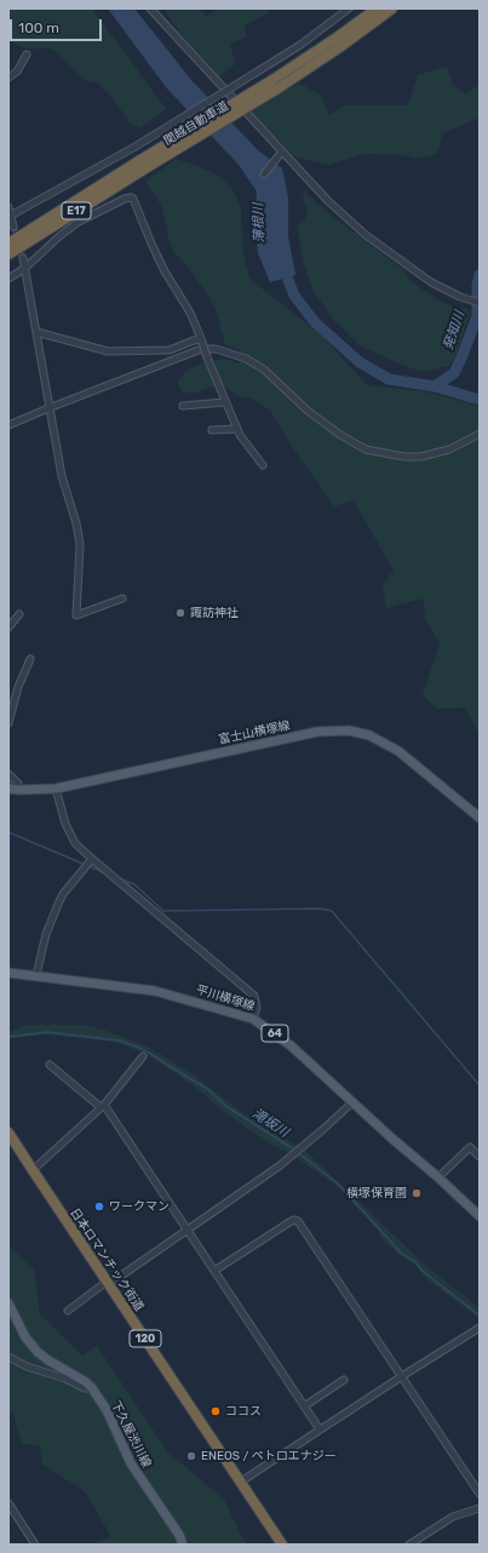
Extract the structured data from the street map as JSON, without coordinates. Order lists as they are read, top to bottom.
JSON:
{
  "streets": {
    "highway": [
      "関越自動車道",
      "E17",
      "日本ロマンチック街道",
      "120"
    ],
    "main road": [
      "富士山横塚線",
      "平川横塚線",
      "64",
      "下久屋渋川線"
    ]
  },
  "water": ["薄根川", "発知川", "滝坂川"],
  "places": [
    "諏訪神社",
    "横塚保育園",
    "ワークマン",
    "ココス",
    "ENEOS / ペトロエナジー"
  ],
  "scale_bar": "100 m"
}
